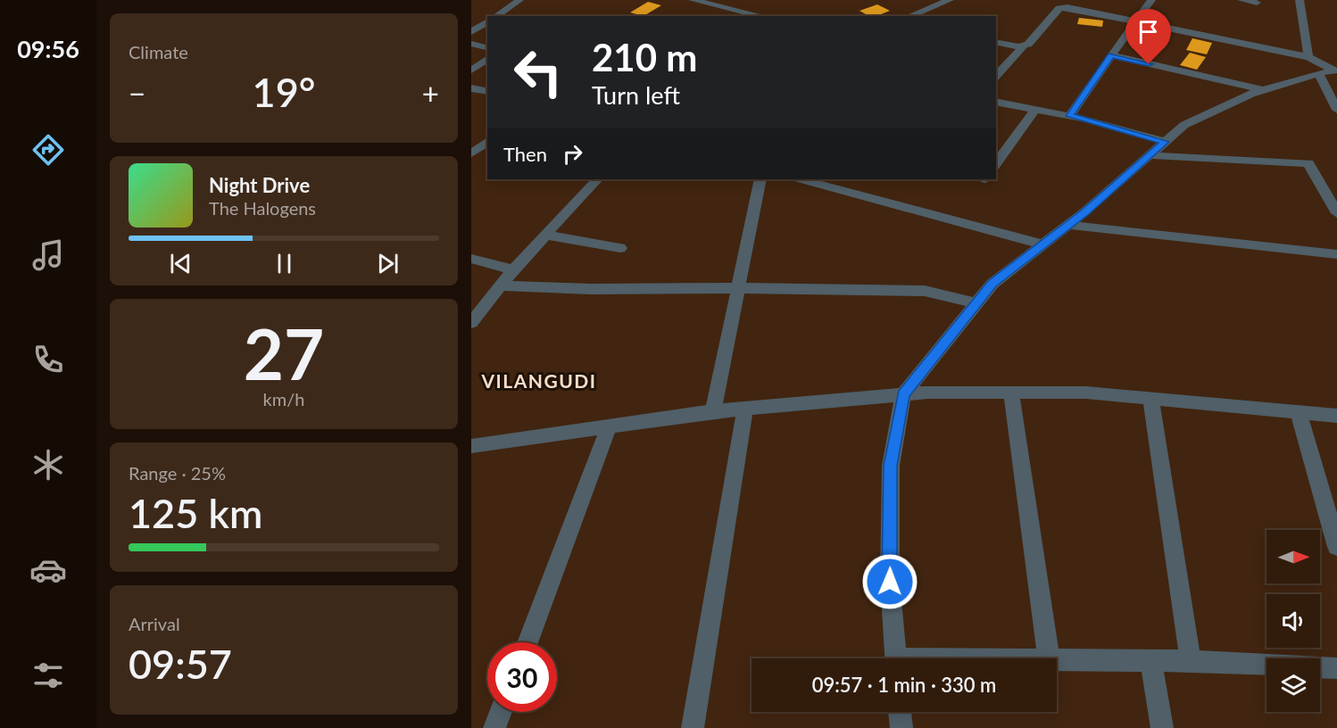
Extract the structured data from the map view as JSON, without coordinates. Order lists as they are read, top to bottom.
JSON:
{
  "districts": ["VILANGUDI"],
  "north": "right",
  "page": {
    "tabs": "09:56",
    "tile": [
      "Climate",
      ["27", "km/h"],
      ["Range · 25%", "125 km"],
      ["Arrival", "09:57"]
    ],
    "turn": ["210 m", "Turn left"],
    "heat": ["−", "19°", "+"],
    "then": "Then",
    "song": ["Night Drive", "The Halogens"],
    "limit": "30",
    "trip": "09:57 · 1 min · 330 m"
  }
}
